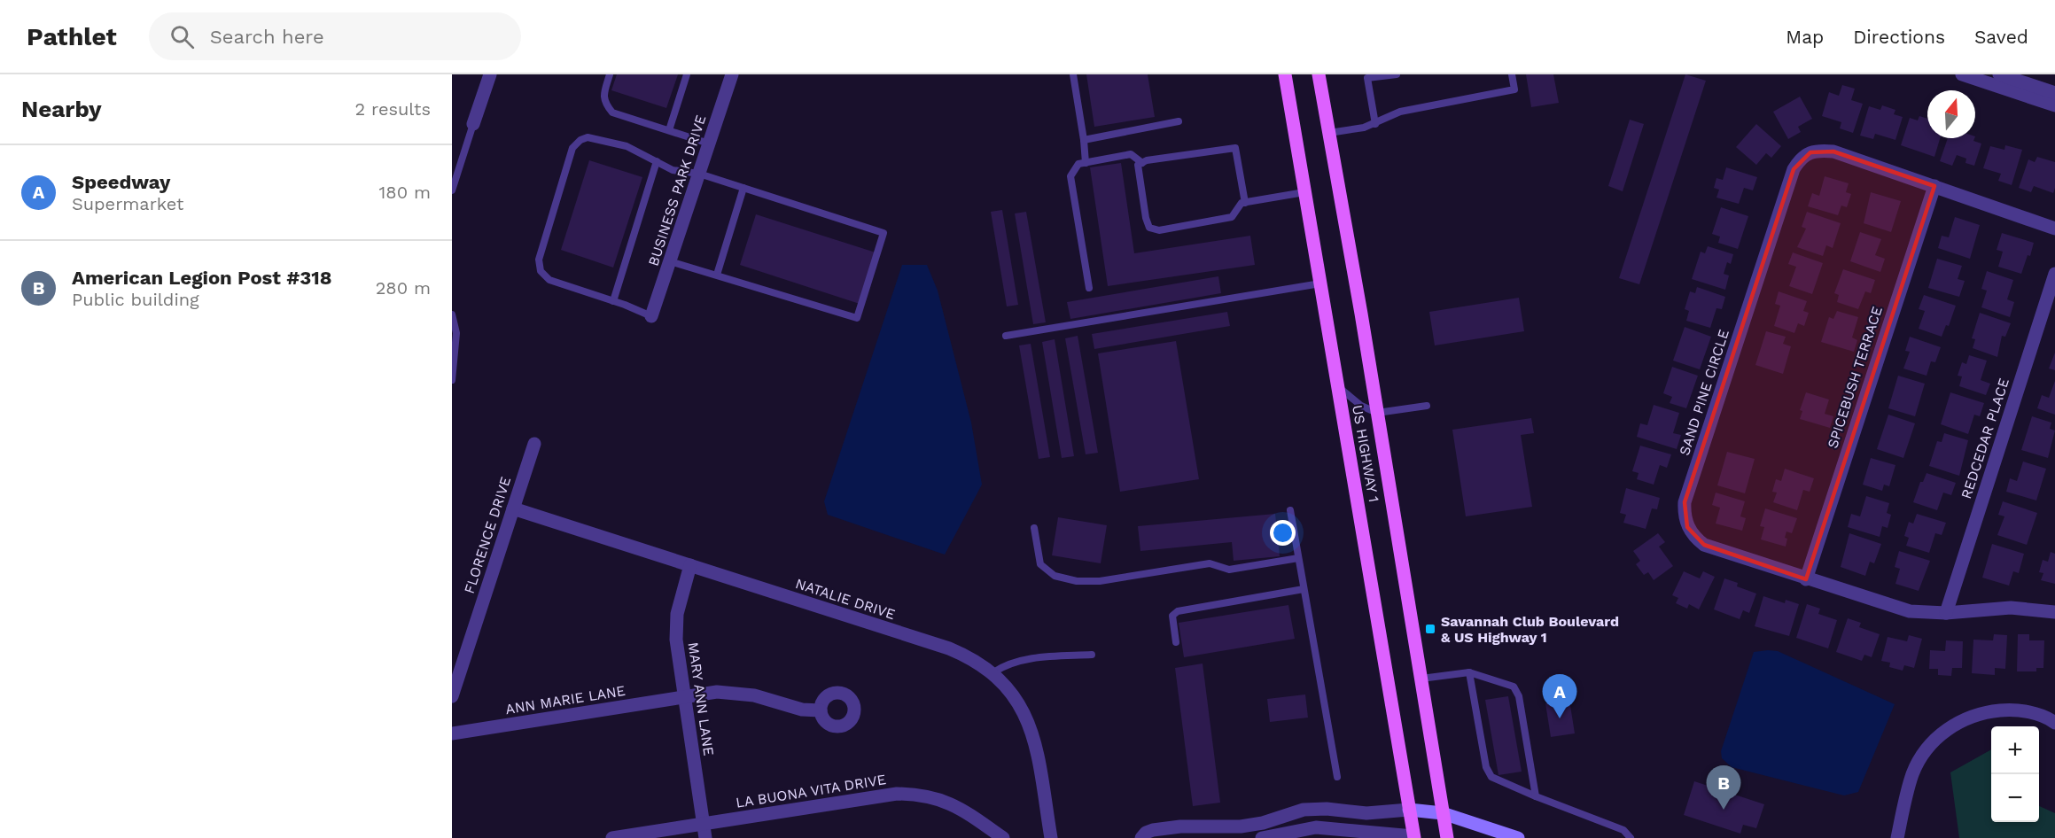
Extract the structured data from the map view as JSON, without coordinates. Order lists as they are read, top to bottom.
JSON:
{
  "streets": {
    "main road": ["US HIGHWAY 1"],
    "street": [
      "BUSINESS PARK DRIVE",
      "SPICEBUSH TERRACE",
      "SAND PINE CIRCLE",
      "REDCEDAR PLACE",
      "FLORENCE DRIVE",
      "NATALIE DRIVE",
      "MARY ANN LANE",
      "ANN MARIE LANE",
      "LA BUONA VITA DRIVE"
    ]
  },
  "crossings": [
    ["SPICEBUSH TERRACE", "SAND PINE CIRCLE"],
    ["SAND PINE CIRCLE", "REDCEDAR PLACE"],
    ["FLORENCE DRIVE", "NATALIE DRIVE"],
    ["NATALIE DRIVE", "MARY ANN LANE"],
    ["MARY ANN LANE", "ANN MARIE LANE"],
    ["MARY ANN LANE", "LA BUONA VITA DRIVE"]
  ],
  "places": {
    "transit": ["Savannah Club Boulevard & US Highway 1"]
  },
  "north": "top",
  "page": {
    "header": "Pathlet",
    "search": "Search here",
    "nav": ["Map", "Directions", "Saved"],
    "heading": ["Nearby", "2 results"],
    "list": [
      {
        "mark": "A",
        "name": "Speedway",
        "note": "Supermarket",
        "value": "180 m"
      },
      {
        "mark": "B",
        "name": "American Legion Post #318",
        "note": "Public building",
        "value": "280 m"
      }
    ],
    "pins": ["A", "B"],
    "map_buttons": ["+", "−"]
  }
}
